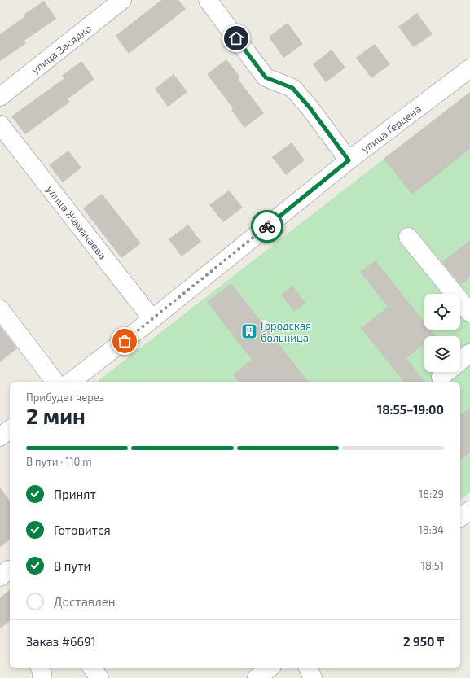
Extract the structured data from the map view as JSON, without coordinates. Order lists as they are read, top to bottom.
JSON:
{
  "streets": {
    "street": ["улица Засядко", "улица Герцена", "улица Жамакаева"]
  },
  "crossings": [
    ["улица Герцена", "улица Жамакаева"]
  ],
  "places": {
    "building": ["Городская больница"]
  },
  "page": {
    "heading": ["2 мин", "Прибудет через", "18:55–19:00"],
    "panel": ["Заказ #6691", "2 950 ₸"],
    "bar": "В пути · 110 m",
    "list": [
      ["Принят", "18:29"],
      ["Готовится", "18:34"],
      ["В пути", "18:51"],
      "Доставлен"
    ]
  }
}
